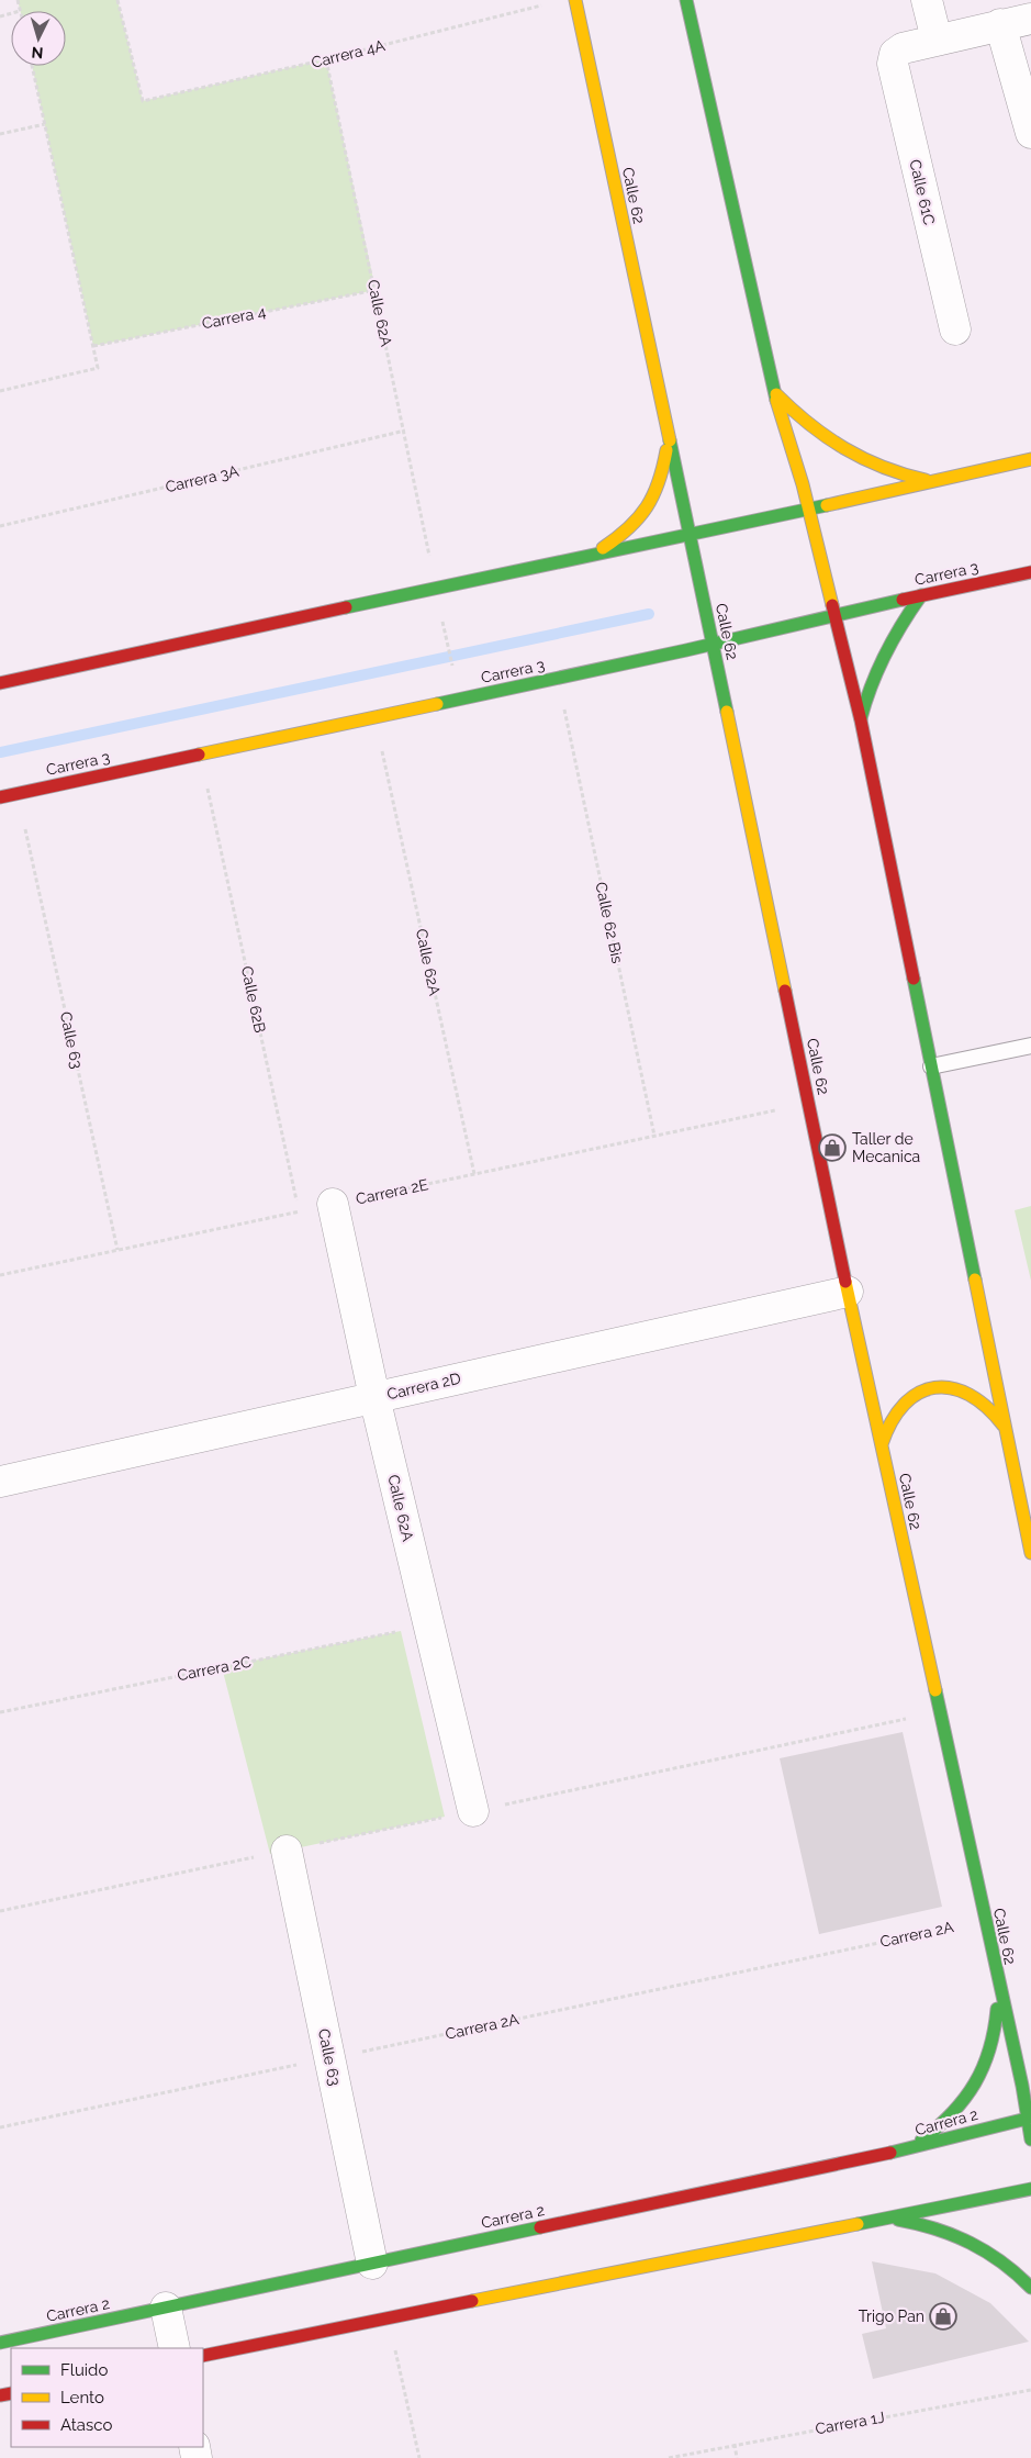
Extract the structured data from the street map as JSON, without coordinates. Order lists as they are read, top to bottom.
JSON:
{
  "streets": {
    "street": [
      "Calle 61C",
      "Calle 62",
      "Calle 62A",
      "Carrera 3",
      "Calle 63",
      "Carrera 2D",
      "Carrera 2"
    ],
    "path": [
      "Carrera 4A",
      "Carrera 4",
      "Carrera 3A",
      "Calle 62 Bis",
      "Calle 62B",
      "Carrera 2E",
      "Carrera 2C",
      "Carrera 2A",
      "Carrera 1J"
    ]
  },
  "crossings": [
    ["Carrera 4A", "Calle 62A"],
    ["Calle 62", "Carrera 3"],
    ["Calle 62", "Carrera 2D"],
    ["Calle 62", "Carrera 2"],
    ["Calle 62A", "Carrera 4"],
    ["Calle 62A", "Carrera 3A"],
    ["Calle 62A", "Carrera 2E"],
    ["Calle 62A", "Carrera 2D"],
    ["Calle 62A", "Carrera 2C"],
    ["Calle 62 Bis", "Carrera 2E"],
    ["Calle 62B", "Carrera 2E"],
    ["Calle 63", "Carrera 2E"],
    ["Calle 63", "Carrera 2A"],
    ["Calle 63", "Carrera 2"]
  ],
  "places": {
    "shop": ["Taller de Mecanica", "Trigo Pan"]
  },
  "legend": ["Fluido", "Lento", "Atasco"],
  "north": "bottom"
}
